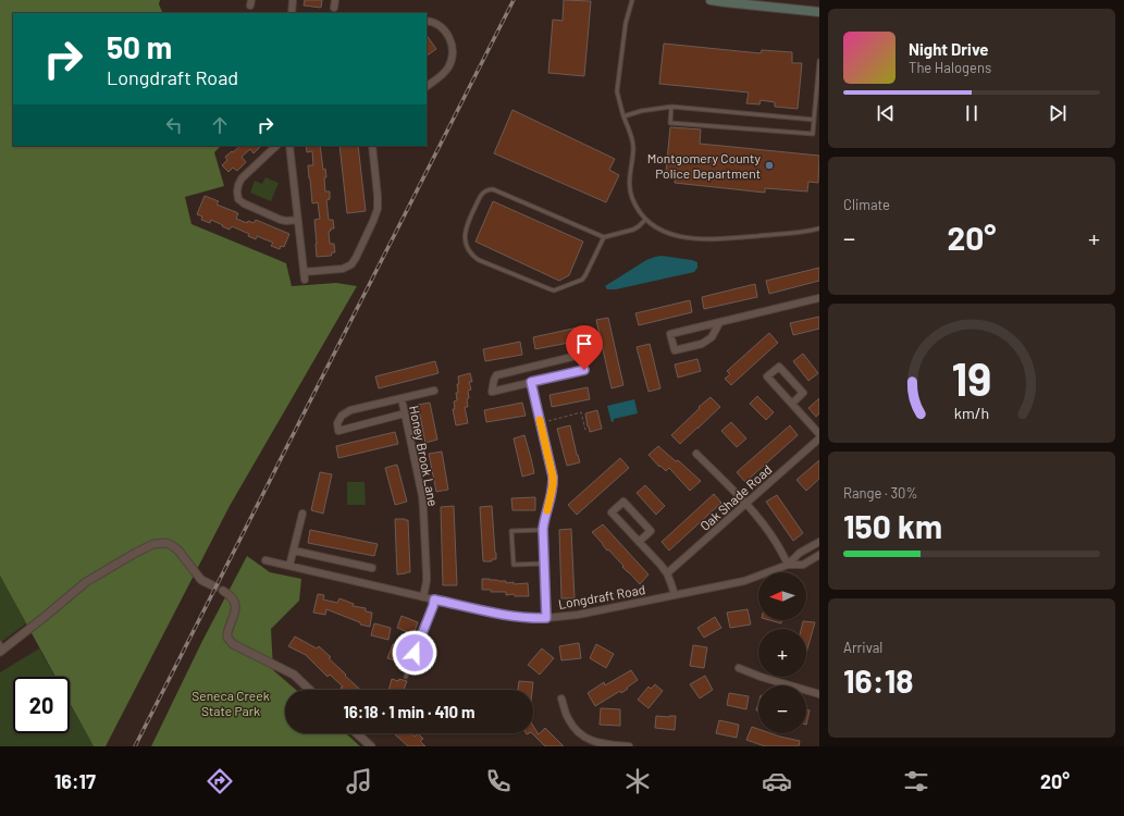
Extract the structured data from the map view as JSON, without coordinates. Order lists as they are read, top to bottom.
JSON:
{
  "streets": {
    "street": ["Honey Brook Lane", "Oak Shade Road", "Longdraft Road"]
  },
  "crossings": [
    ["Honey Brook Lane", "Longdraft Road"]
  ],
  "parks": ["Seneca Creek State Park"],
  "places": ["Montgomery County Police Department"],
  "north": "left",
  "page": {
    "turn": ["50 m", "Longdraft Road"],
    "song": ["Night Drive", "The Halogens"],
    "tile": [
      "Climate",
      ["Range · 30%", "150 km"],
      ["Arrival", "16:18"]
    ],
    "heat": ["−", "20°", "+"],
    "map_buttons": ["+", "−"],
    "limit": "20",
    "trip": "16:18 · 1 min · 410 m",
    "tabs": ["16:17", "20°"],
    "gauge": ["19", "km/h"]
  }
}
